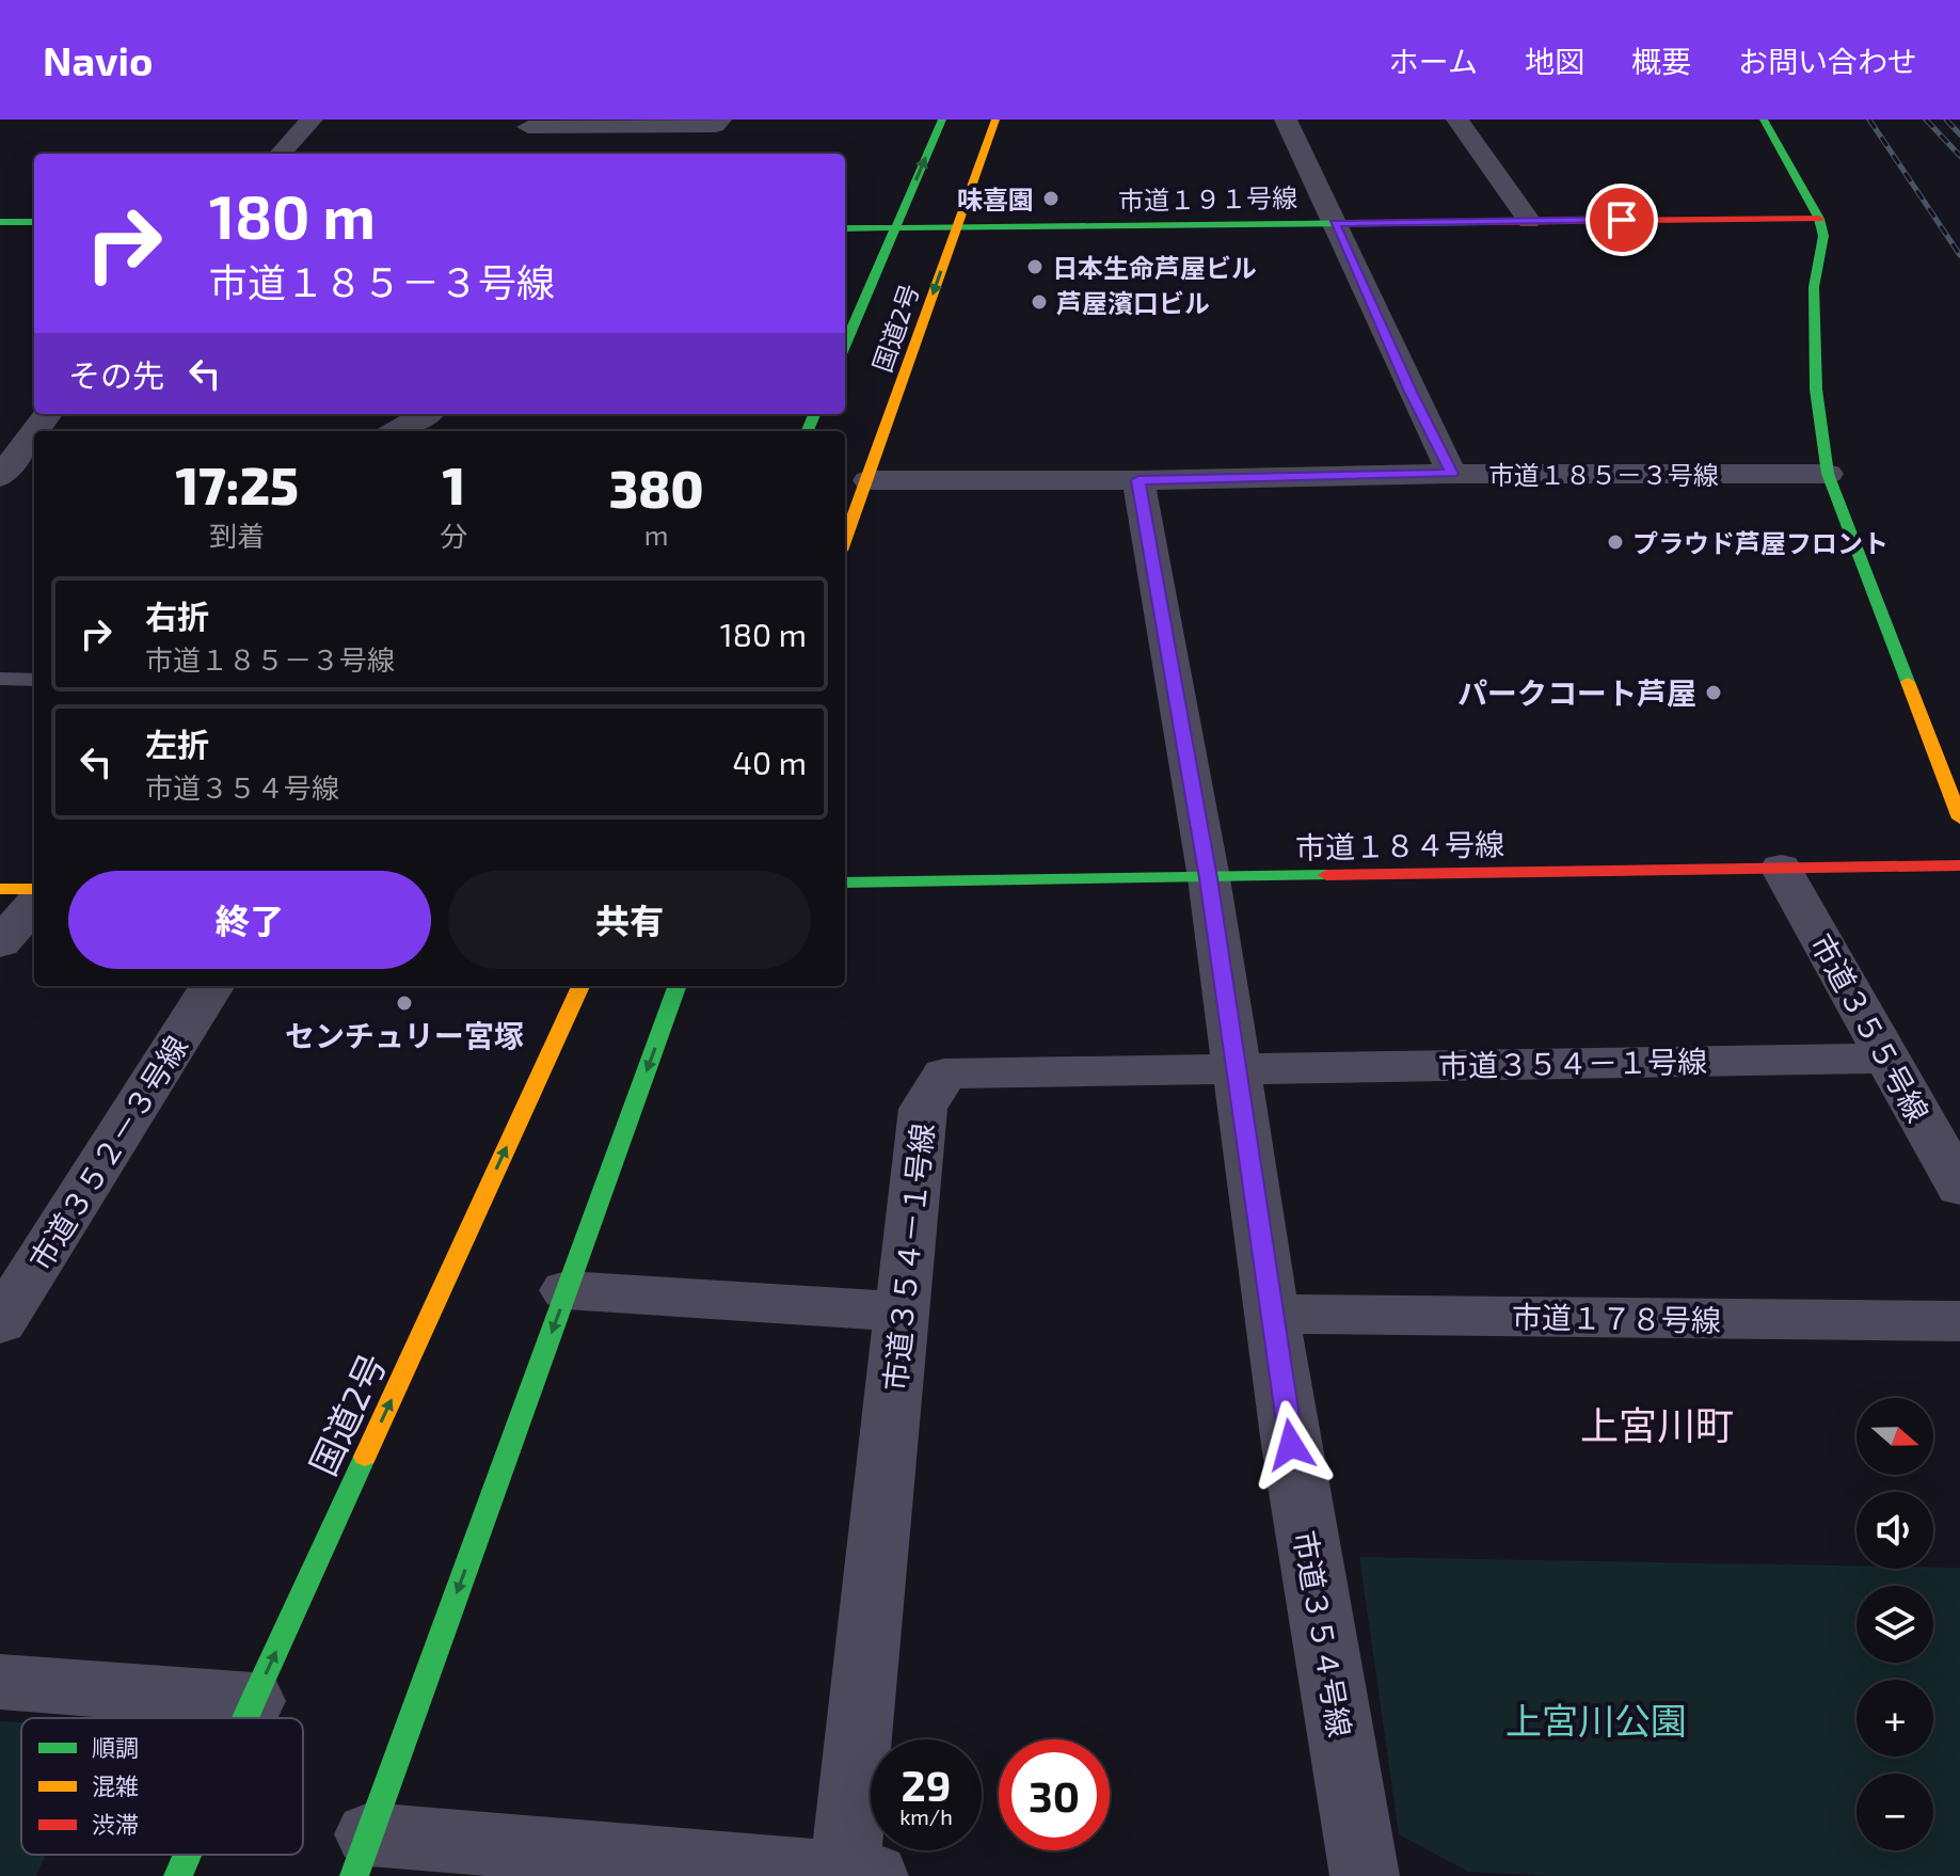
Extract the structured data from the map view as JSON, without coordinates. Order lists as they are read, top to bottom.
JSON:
{
  "streets": {
    "main road": ["市道１９１号線", "国道2号", "市道１８４号線"],
    "street": [
      "市道１８５－３号線",
      "市道３５５号線",
      "市道３５４－１号線",
      "市道３５２－３号線",
      "市道１７８号線",
      "市道３５４号線"
    ]
  },
  "crossings": [
    ["市道１９１号線", "国道2号"],
    ["国道2号", "市道１８５－３号線"],
    ["市道１８５－３号線", "市道３５４号線"],
    ["市道１８４号線", "市道３５５号線"],
    ["市道１８４号線", "市道３５４号線"],
    ["市道３５５号線", "市道３５４－１号線"],
    ["市道３５４－１号線", "市道３５４号線"],
    ["市道１７８号線", "市道３５４号線"]
  ],
  "districts": ["上宮川町"],
  "parks": ["上宮川公園"],
  "places": [
    "味喜園",
    "日本生命芦屋ビル",
    "芦屋濱口ビル",
    "プラウド芦屋フロント",
    "パークコート芦屋",
    "センチュリー宮塚"
  ],
  "legend": ["順調", "混雑", "渋滞"],
  "north": "right",
  "page": {
    "header": "Navio",
    "nav": [
      "ホーム",
      "地図",
      "概要",
      "お問い合わせ"
    ],
    "turn": ["180 m", "市道１８５－３号線"],
    "then": "その先",
    "eta": [
      "17:25",
      "到着",
      "1",
      "分",
      "380",
      "m"
    ],
    "list": [
      {
        "name": "右折",
        "note": "市道１８５－３号線",
        "value": "180 m"
      },
      {
        "name": "左折",
        "note": "市道３５４号線",
        "value": "40 m"
      }
    ],
    "buttons": ["終了", "共有"],
    "map_buttons": ["+", "−"],
    "speed": "29 km/h",
    "limit": "30"
  }
}
